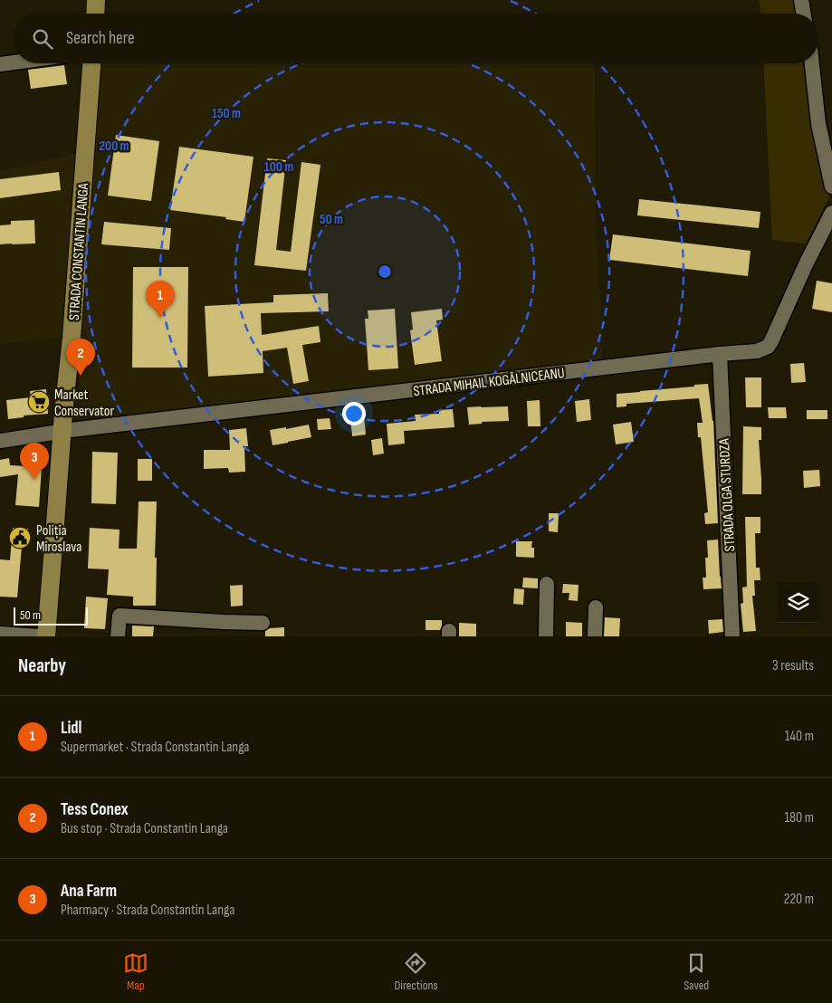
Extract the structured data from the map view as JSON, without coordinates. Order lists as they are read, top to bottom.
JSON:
{
  "streets": {
    "main road": ["STRADA CONSTANTIN LANGA"],
    "street": ["STRADA MIHAIL KOGĂLNICEANU", "STRADA OLGA STURDZA"]
  },
  "crossings": [
    ["STRADA CONSTANTIN LANGA", "STRADA MIHAIL KOGĂLNICEANU"],
    ["STRADA MIHAIL KOGĂLNICEANU", "STRADA OLGA STURDZA"]
  ],
  "places": {
    "supermarket": ["Market Conservator"],
    "public building": ["Poliția Miroslava"]
  },
  "scale_bar": "50 m",
  "page": {
    "search": "Search here",
    "pins": ["1", "2", "3"],
    "scale": "50 m",
    "heading": ["Nearby", "3 results"],
    "list": [
      {
        "mark": "1",
        "name": "Lidl",
        "note": "Supermarket · Strada Constantin Langa",
        "value": "140 m"
      },
      {
        "mark": "2",
        "name": "Tess Conex",
        "note": "Bus stop · Strada Constantin Langa",
        "value": "180 m"
      },
      {
        "mark": "3",
        "name": "Ana Farm",
        "note": "Pharmacy · Strada Constantin Langa",
        "value": "220 m"
      }
    ],
    "nav": ["Map", "Directions", "Saved"]
  },
  "rings": [
    "150 m",
    "200 m",
    "100 m",
    "50 m"
  ]
}
